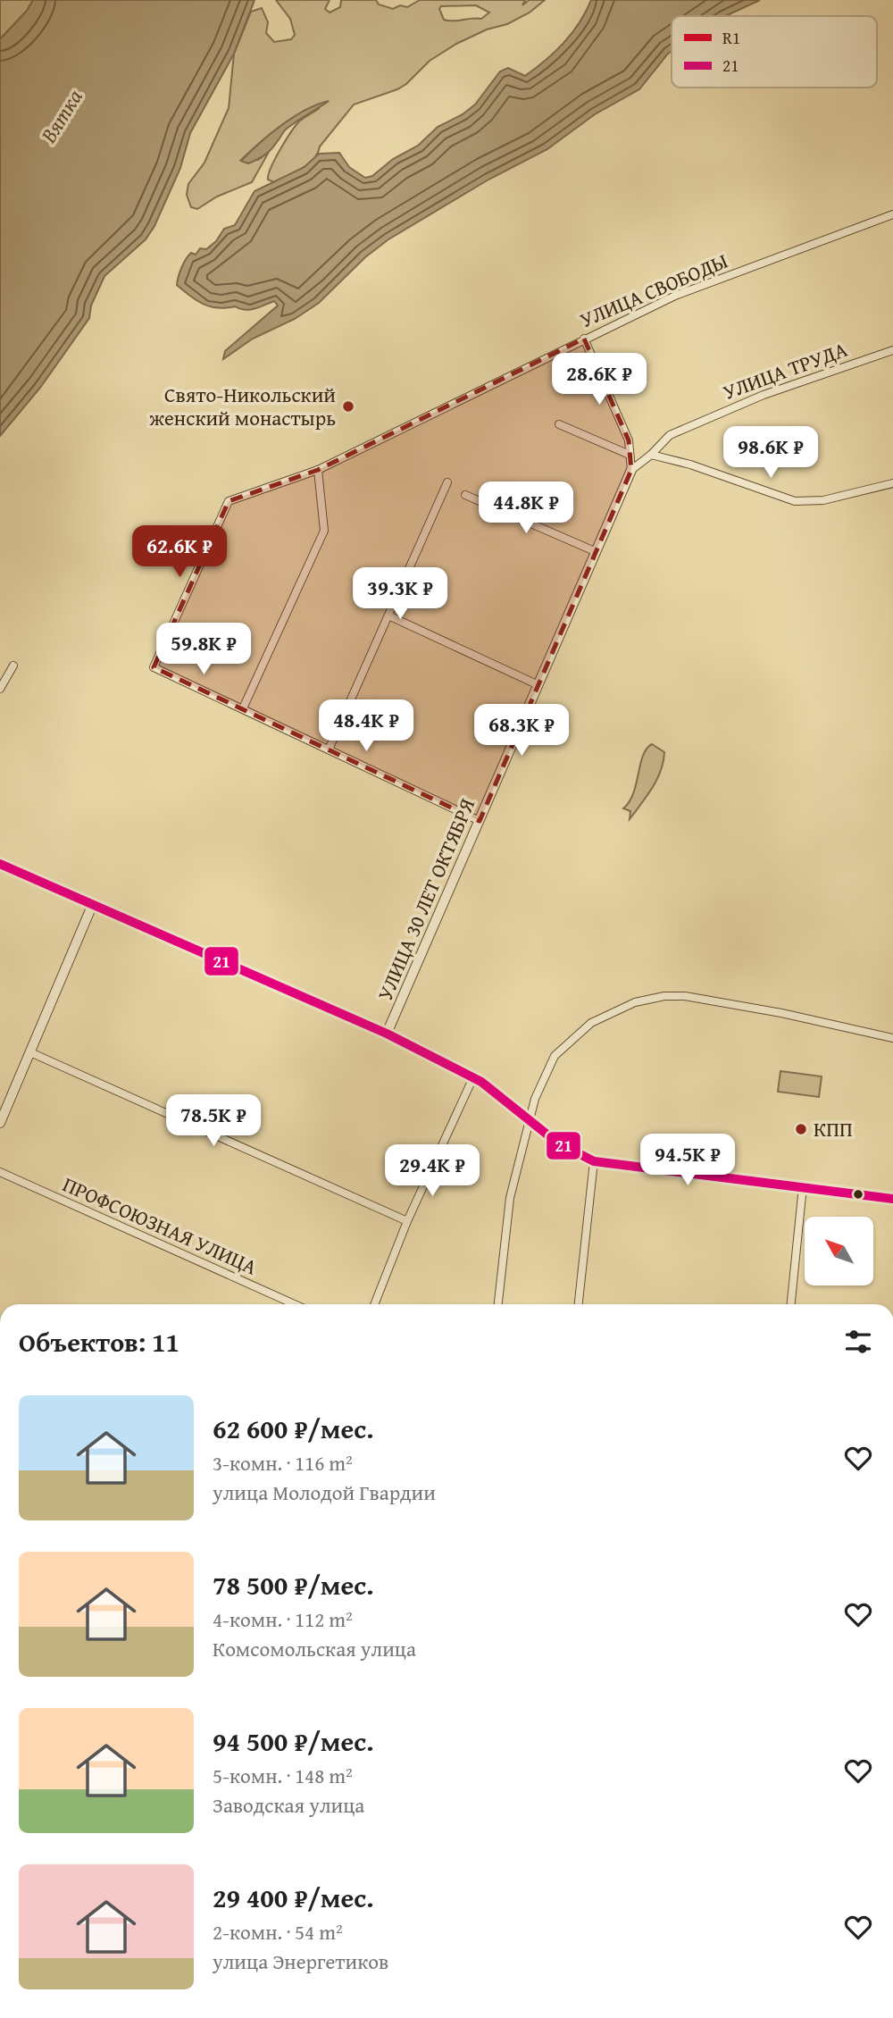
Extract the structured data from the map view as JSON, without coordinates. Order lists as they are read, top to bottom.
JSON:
{
  "streets": {
    "street": [
      "УЛИЦА СВОБОДЫ",
      "УЛИЦА ТРУДА",
      "УЛИЦА 30 ЛЕТ ОКТЯБРЯ",
      "ПРОФСОЮЗНАЯ УЛИЦА"
    ]
  },
  "crossings": [
    ["УЛИЦА ТРУДА", "УЛИЦА 30 ЛЕТ ОКТЯБРЯ"]
  ],
  "water": ["Вятка"],
  "places": ["Свято-Никольский женский монастырь", "КПП"],
  "lines": ["transit line 21"],
  "legend": ["R1", "21"],
  "north": "top left",
  "page": {
    "price": [
      "28.6K ₽",
      "98.6K ₽",
      "44.8K ₽",
      "62.6K ₽",
      "39.3K ₽",
      "59.8K ₽",
      "48.4K ₽",
      "68.3K ₽",
      "78.5K ₽",
      "94.5K ₽",
      "29.4K ₽"
    ],
    "heading": "Объектов: 11",
    "list": [
      {
        "name": "62 600 ₽/мес.",
        "note": "3-комн. · 116 m² · улица Молодой Гвардии"
      },
      {
        "name": "78 500 ₽/мес.",
        "note": "4-комн. · 112 m² · Комсомольская улица"
      },
      {
        "name": "94 500 ₽/мес.",
        "note": "5-комн. · 148 m² · Заводская улица"
      },
      {
        "name": "29 400 ₽/мес.",
        "note": "2-комн. · 54 m² · улица Энергетиков"
      }
    ]
  }
}
